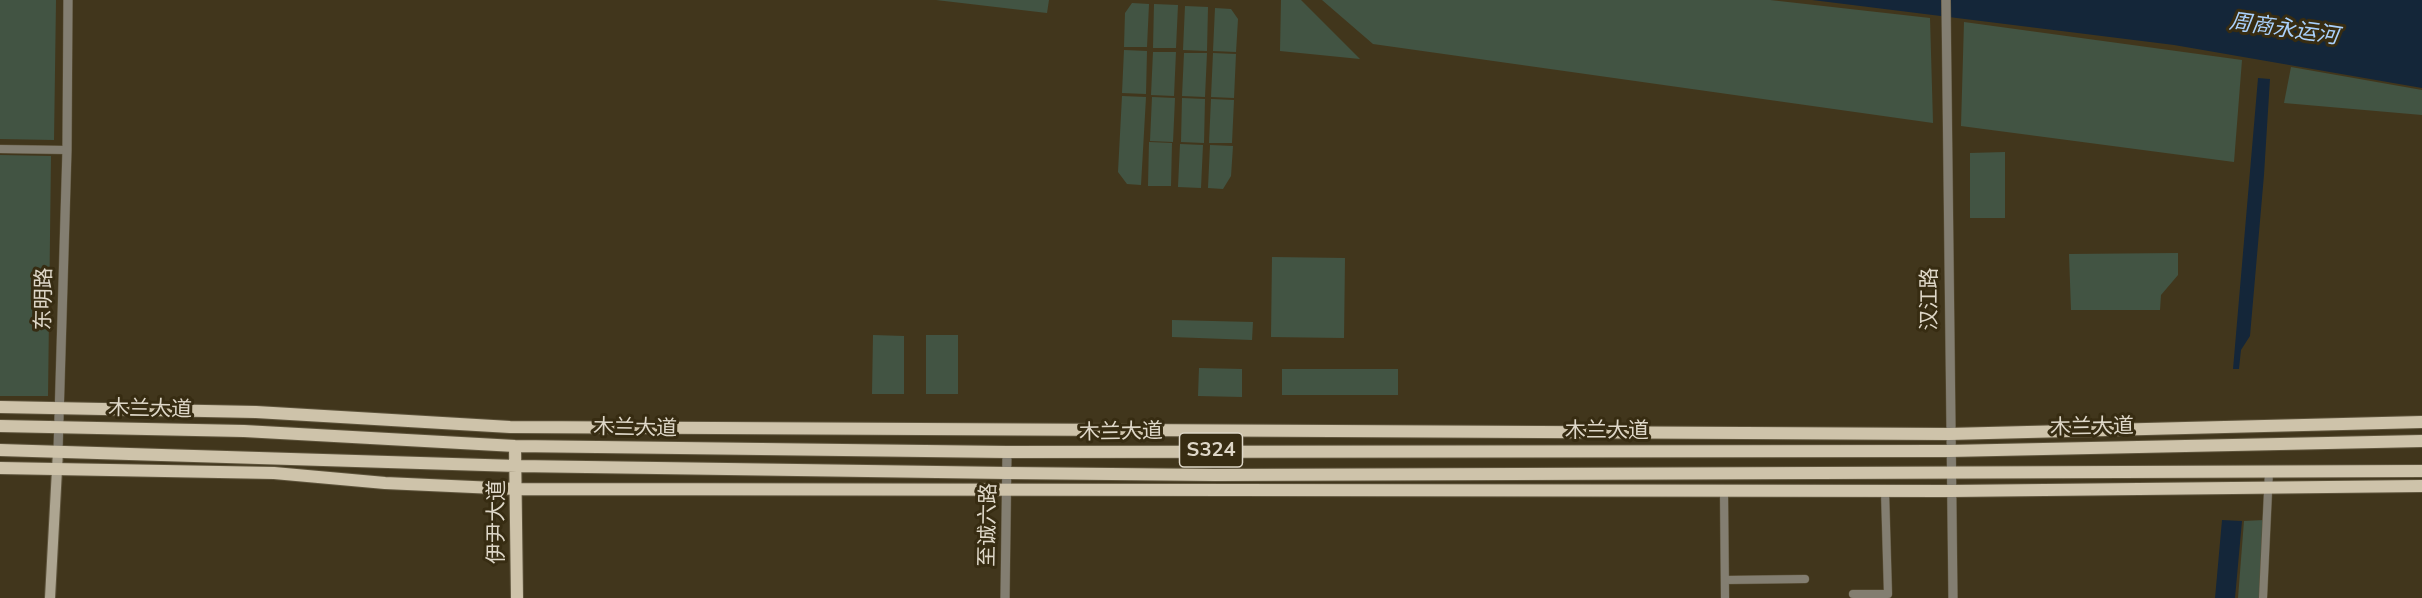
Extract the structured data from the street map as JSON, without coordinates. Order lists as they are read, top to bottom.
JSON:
{
  "streets": {
    "main road": [
      "东明路",
      "木兰大道",
      "S324",
      "伊尹大道"
    ],
    "street": ["汉江路", "至诚六路"]
  },
  "crossings": [
    ["东明路", "木兰大道"],
    ["汉江路", "木兰大道"],
    ["木兰大道", "伊尹大道"],
    ["木兰大道", "至诚六路"]
  ],
  "water": ["周商永运河"]
}
